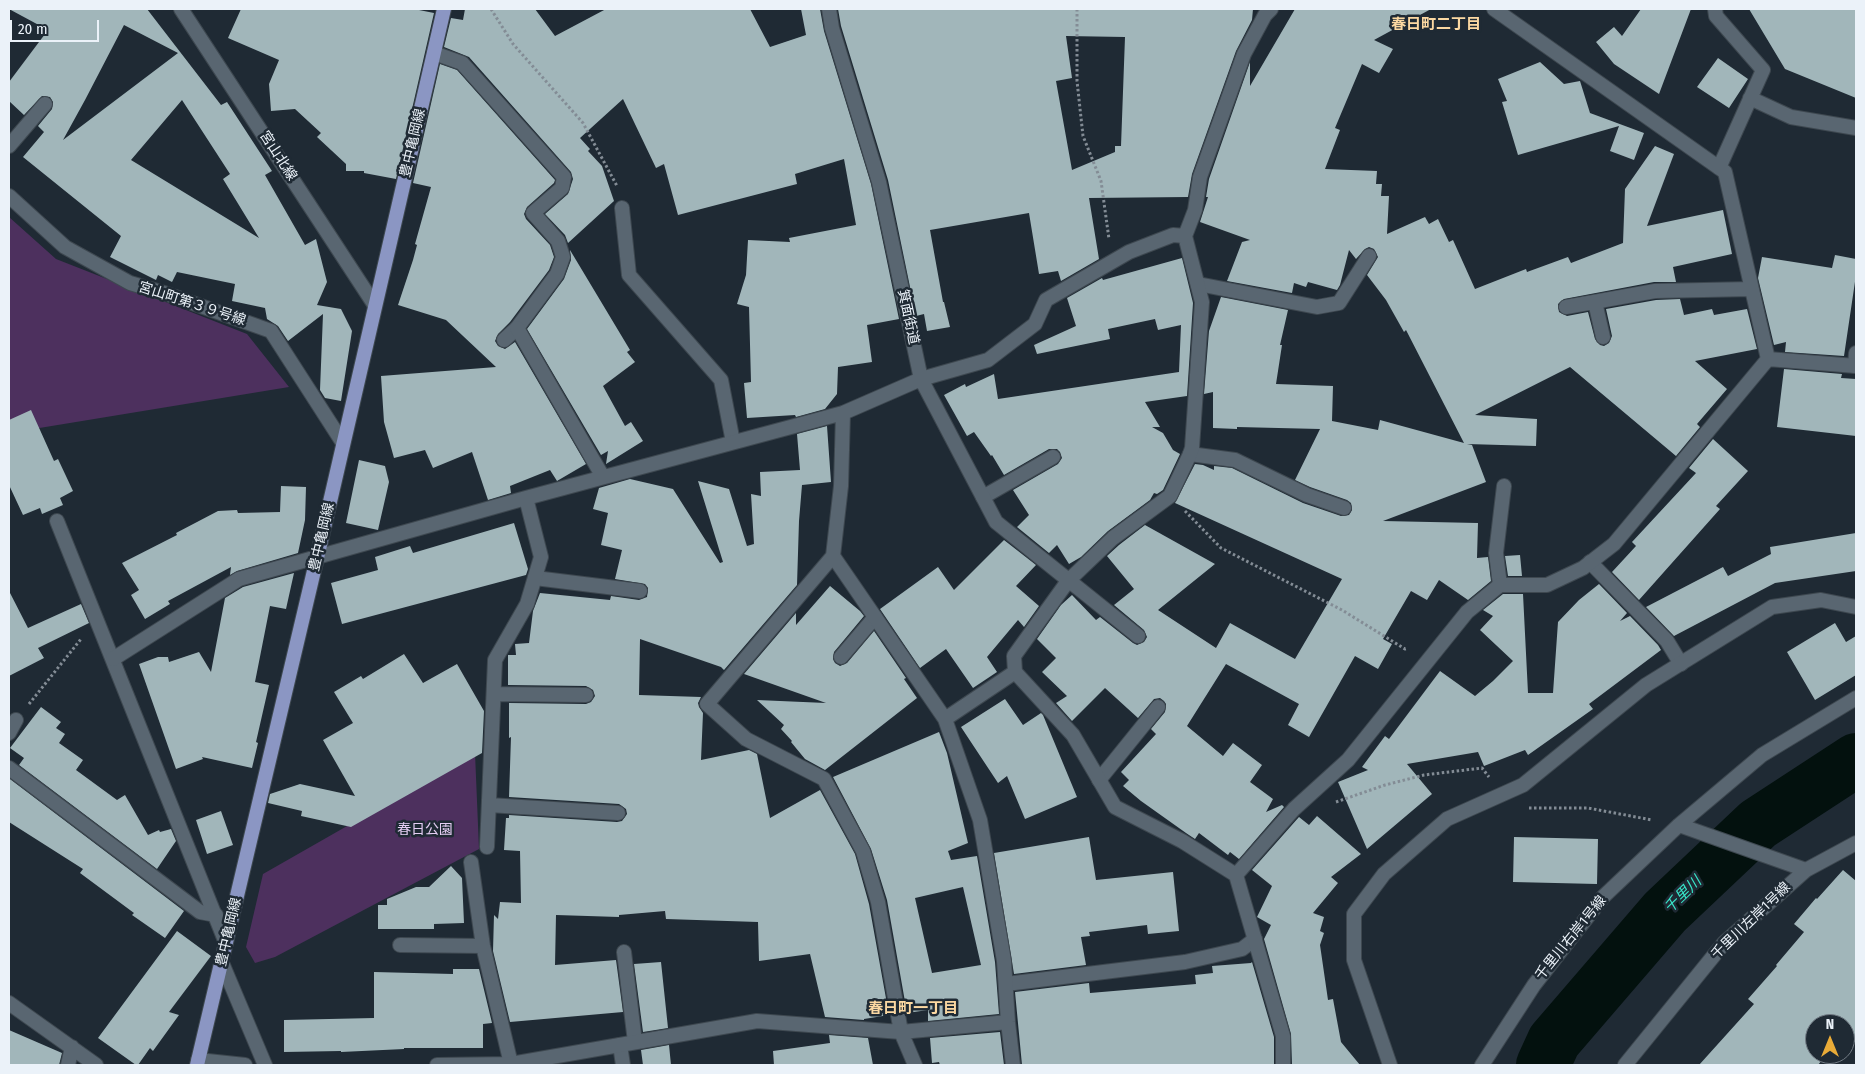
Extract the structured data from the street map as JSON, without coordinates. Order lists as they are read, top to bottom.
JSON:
{
  "streets": {
    "main road": ["豊中亀岡線"],
    "street": [
      "宮山北線",
      "宮山町第３９号線",
      "箕面街道",
      "千里川左岸1号線",
      "千里川右岸1号線"
    ]
  },
  "crossings": [
    ["豊中亀岡線", "宮山北線"],
    ["豊中亀岡線", "宮山町第３９号線"]
  ],
  "districts": ["春日町二丁目", "春日町一丁目"],
  "water": ["千里川"],
  "parks": ["春日公園"],
  "scale_bar": "20 m",
  "north": "top"
}
